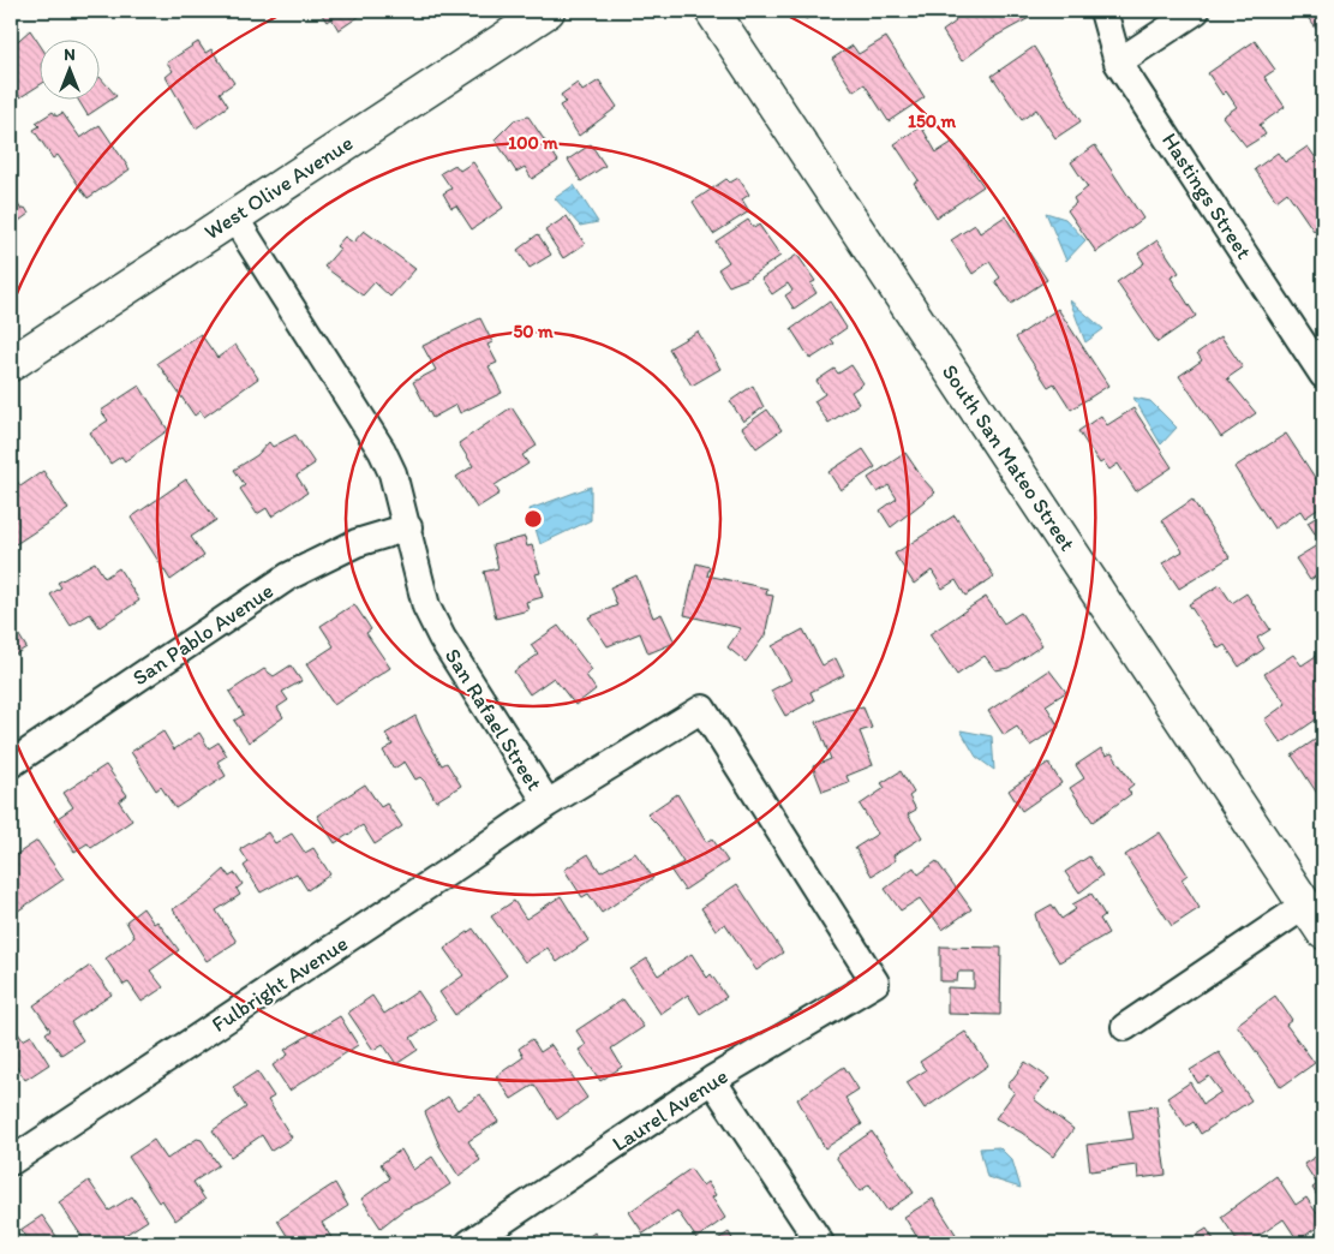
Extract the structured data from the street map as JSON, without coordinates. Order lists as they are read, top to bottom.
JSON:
{
  "streets": {
    "street": [
      "West Olive Avenue",
      "Hastings Street",
      "South San Mateo Street",
      "San Pablo Avenue",
      "San Rafael Street",
      "Fulbright Avenue",
      "Laurel Avenue"
    ]
  },
  "crossings": [
    ["West Olive Avenue", "San Rafael Street"],
    ["San Pablo Avenue", "San Rafael Street"],
    ["San Rafael Street", "Fulbright Avenue"],
    ["San Rafael Street", "Laurel Avenue"]
  ],
  "north": "top",
  "rings": ["150 m", "100 m", "50 m"]
}
